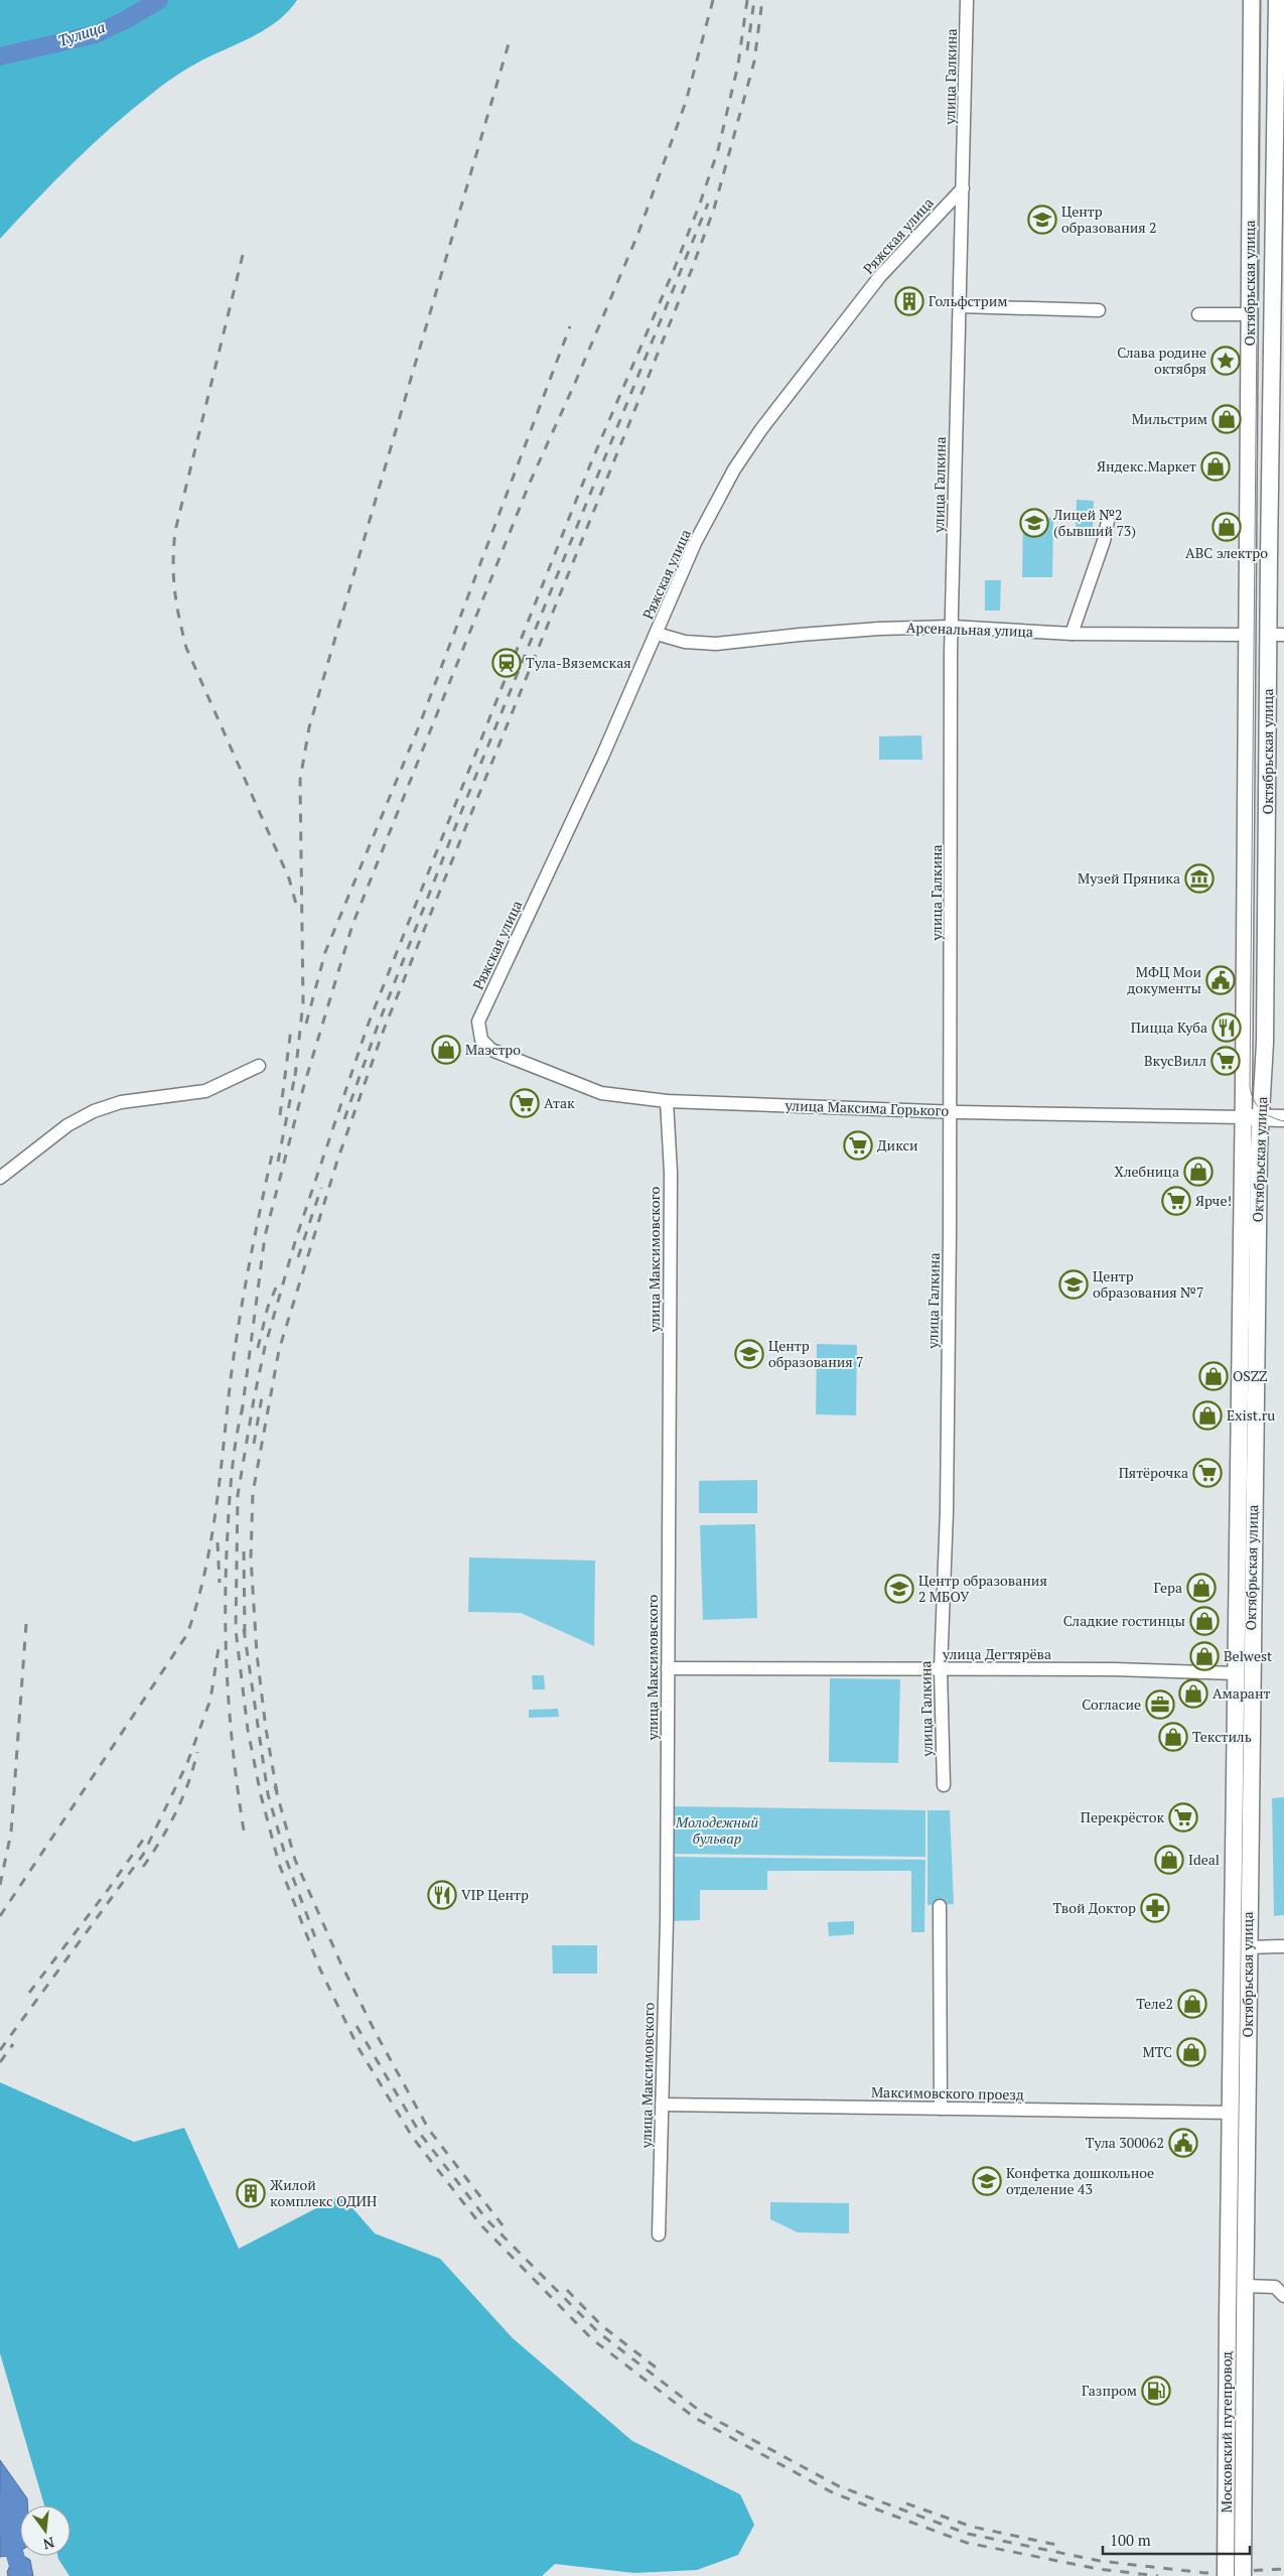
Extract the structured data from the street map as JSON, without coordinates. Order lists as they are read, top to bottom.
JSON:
{
  "streets": {
    "main road": [
      "Октябрьская улица",
      "Арсенальная улица",
      "улица Максима Горького",
      "Московский путепровод"
    ],
    "street": [
      "улица Галкина",
      "Ряжская улица",
      "улица Максимовского",
      "улица Дегтярёва",
      "Максимовского проезд"
    ]
  },
  "crossings": [
    ["улица Галкина", "Ряжская улица"],
    ["улица Галкина", "Арсенальная улица"],
    ["улица Галкина", "улица Максима Горького"],
    ["улица Галкина", "улица Дегтярёва"],
    ["Ряжская улица", "Арсенальная улица"],
    ["Ряжская улица", "улица Максима Горького"],
    ["Октябрьская улица", "Арсенальная улица"],
    ["Октябрьская улица", "улица Максима Горького"],
    ["Октябрьская улица", "улица Дегтярёва"],
    ["Октябрьская улица", "Максимовского проезд"],
    ["Октябрьская улица", "Московский путепровод"],
    ["улица Максима Горького", "улица Максимовского"],
    ["улица Максимовского", "улица Дегтярёва"],
    ["улица Максимовского", "Максимовского проезд"]
  ],
  "water": ["Тулица"],
  "parks": ["Молодежный бульвар"],
  "places": {
    "school or university": [
      "Центр образования 2",
      "Лицей №2 (бывший 73)",
      "Центр образования №7",
      "Центр образования 7",
      "Центр образования 2 МБОУ",
      "Конфетка дошкольное отделение 43"
    ],
    "building": ["Гольфстрим", "Жилой комплекс ОДИН"],
    "place": ["Слава родине октября"],
    "shop": [
      "Мильстрим",
      "Яндекс.Маркет",
      "АВС электро",
      "Маэстро",
      "Хлебница",
      "OSZZ",
      "Exist.ru",
      "Гера",
      "Сладкие гостинцы",
      "Belwest",
      "Амарант",
      "Текстиль",
      "Ideal",
      "Теле2",
      "МТС"
    ],
    "station": ["Тула-Вяземская"],
    "museum": ["Музей Пряника"],
    "public building": ["МФЦ Мои документы", "Тула 300062"],
    "restaurant": ["Пицца Куба", "VIP Центр"],
    "supermarket": [
      "ВкусВилл",
      "Атак",
      "Дикси",
      "Ярче!",
      "Пятёрочка",
      "Перекрёсток"
    ],
    "office": ["Согласие"],
    "pharmacy": ["Твой Доктор"],
    "fuel station": ["Газпром"]
  },
  "scale_bar": "100 m",
  "north": "bottom"
}
